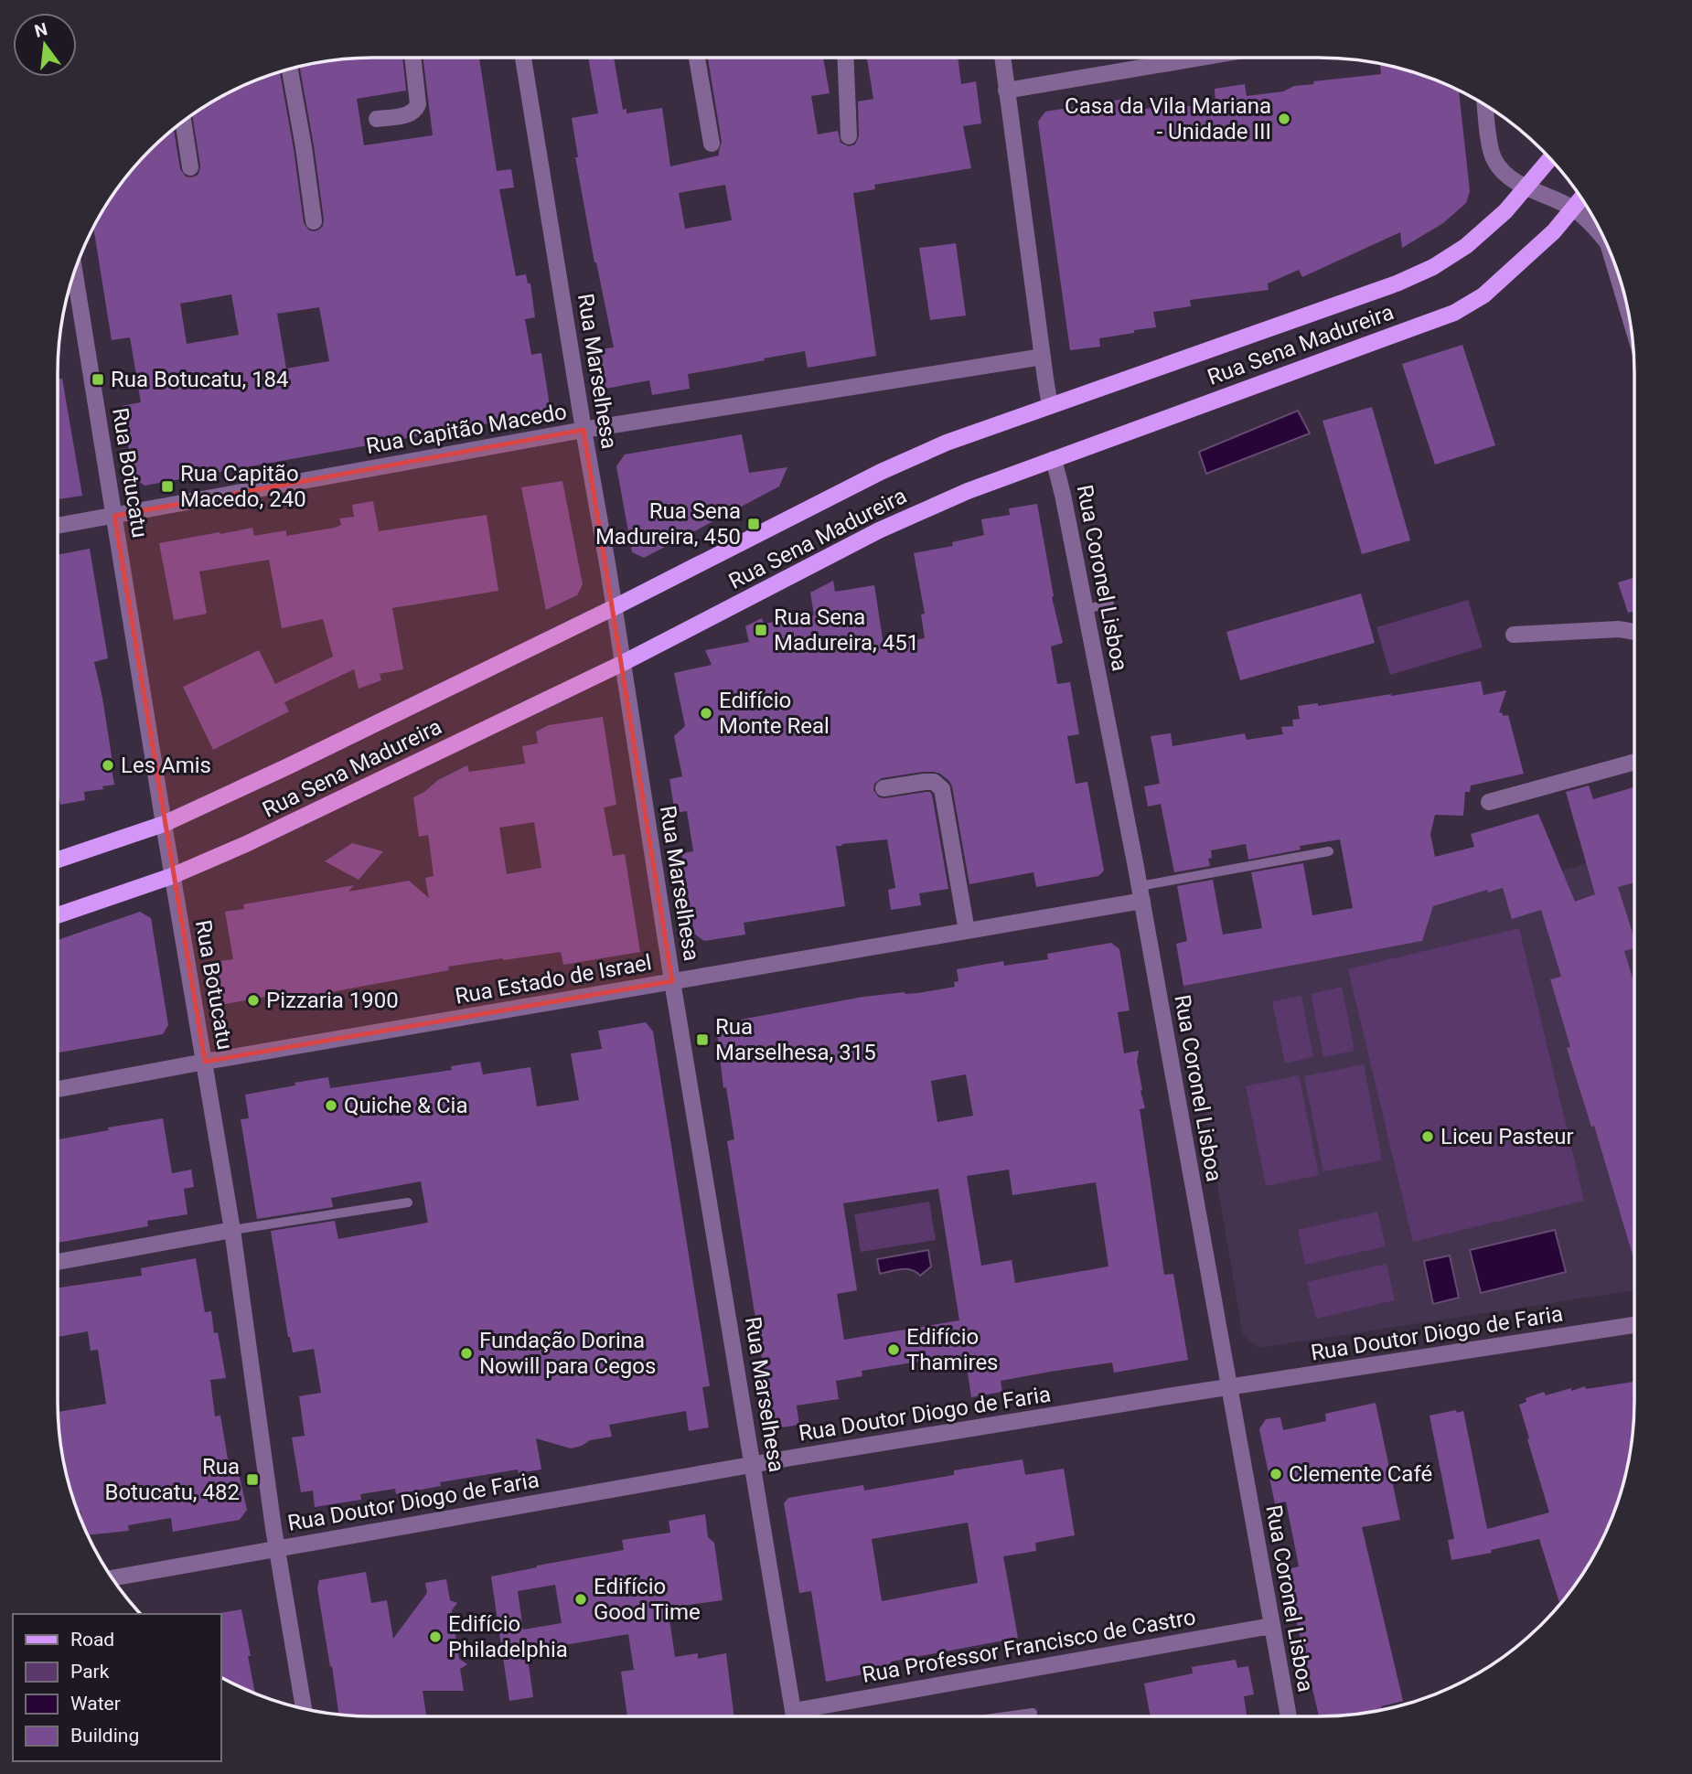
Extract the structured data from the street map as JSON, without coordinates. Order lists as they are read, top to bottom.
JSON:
{
  "streets": {
    "main road": ["Rua Sena Madureira"],
    "street": [
      "Rua Marselhesa",
      "Rua Capitão Macedo",
      "Rua Botucatu",
      "Rua Coronel Lisboa",
      "Rua Estado de Israel",
      "Rua Doutor Diogo de Faria",
      "Rua Professor Francisco de Castro"
    ]
  },
  "crossings": [
    ["Rua Sena Madureira", "Rua Marselhesa"],
    ["Rua Sena Madureira", "Rua Botucatu"],
    ["Rua Sena Madureira", "Rua Coronel Lisboa"],
    ["Rua Marselhesa", "Rua Capitão Macedo"],
    ["Rua Marselhesa", "Rua Estado de Israel"],
    ["Rua Marselhesa", "Rua Doutor Diogo de Faria"],
    ["Rua Capitão Macedo", "Rua Botucatu"],
    ["Rua Botucatu", "Rua Estado de Israel"],
    ["Rua Botucatu", "Rua Doutor Diogo de Faria"],
    ["Rua Coronel Lisboa", "Rua Estado de Israel"],
    ["Rua Coronel Lisboa", "Rua Doutor Diogo de Faria"],
    ["Rua Coronel Lisboa", "Rua Professor Francisco de Castro"]
  ],
  "places": {
    "other": [
      "Casa da Vila Mariana - Unidade III",
      "Edifício Monte Real",
      "Les Amis",
      "Pizzaria 1900",
      "Quiche & Cia",
      "Liceu Pasteur",
      "Edifício Thamires",
      "Fundação Dorina Nowill para Cegos",
      "Clemente Café",
      "Edifício Good Time",
      "Edifício Philadelphia"
    ],
    "transit": [
      "Rua Botucatu, 184",
      "Rua Capitão Macedo, 240",
      "Rua Sena Madureira, 450",
      "Rua Sena Madureira, 451",
      "Rua Marselhesa, 315",
      "Rua Botucatu, 482"
    ]
  },
  "legend": [
    "Road",
    "Park",
    "Water",
    "Building"
  ],
  "north": "top"
}
